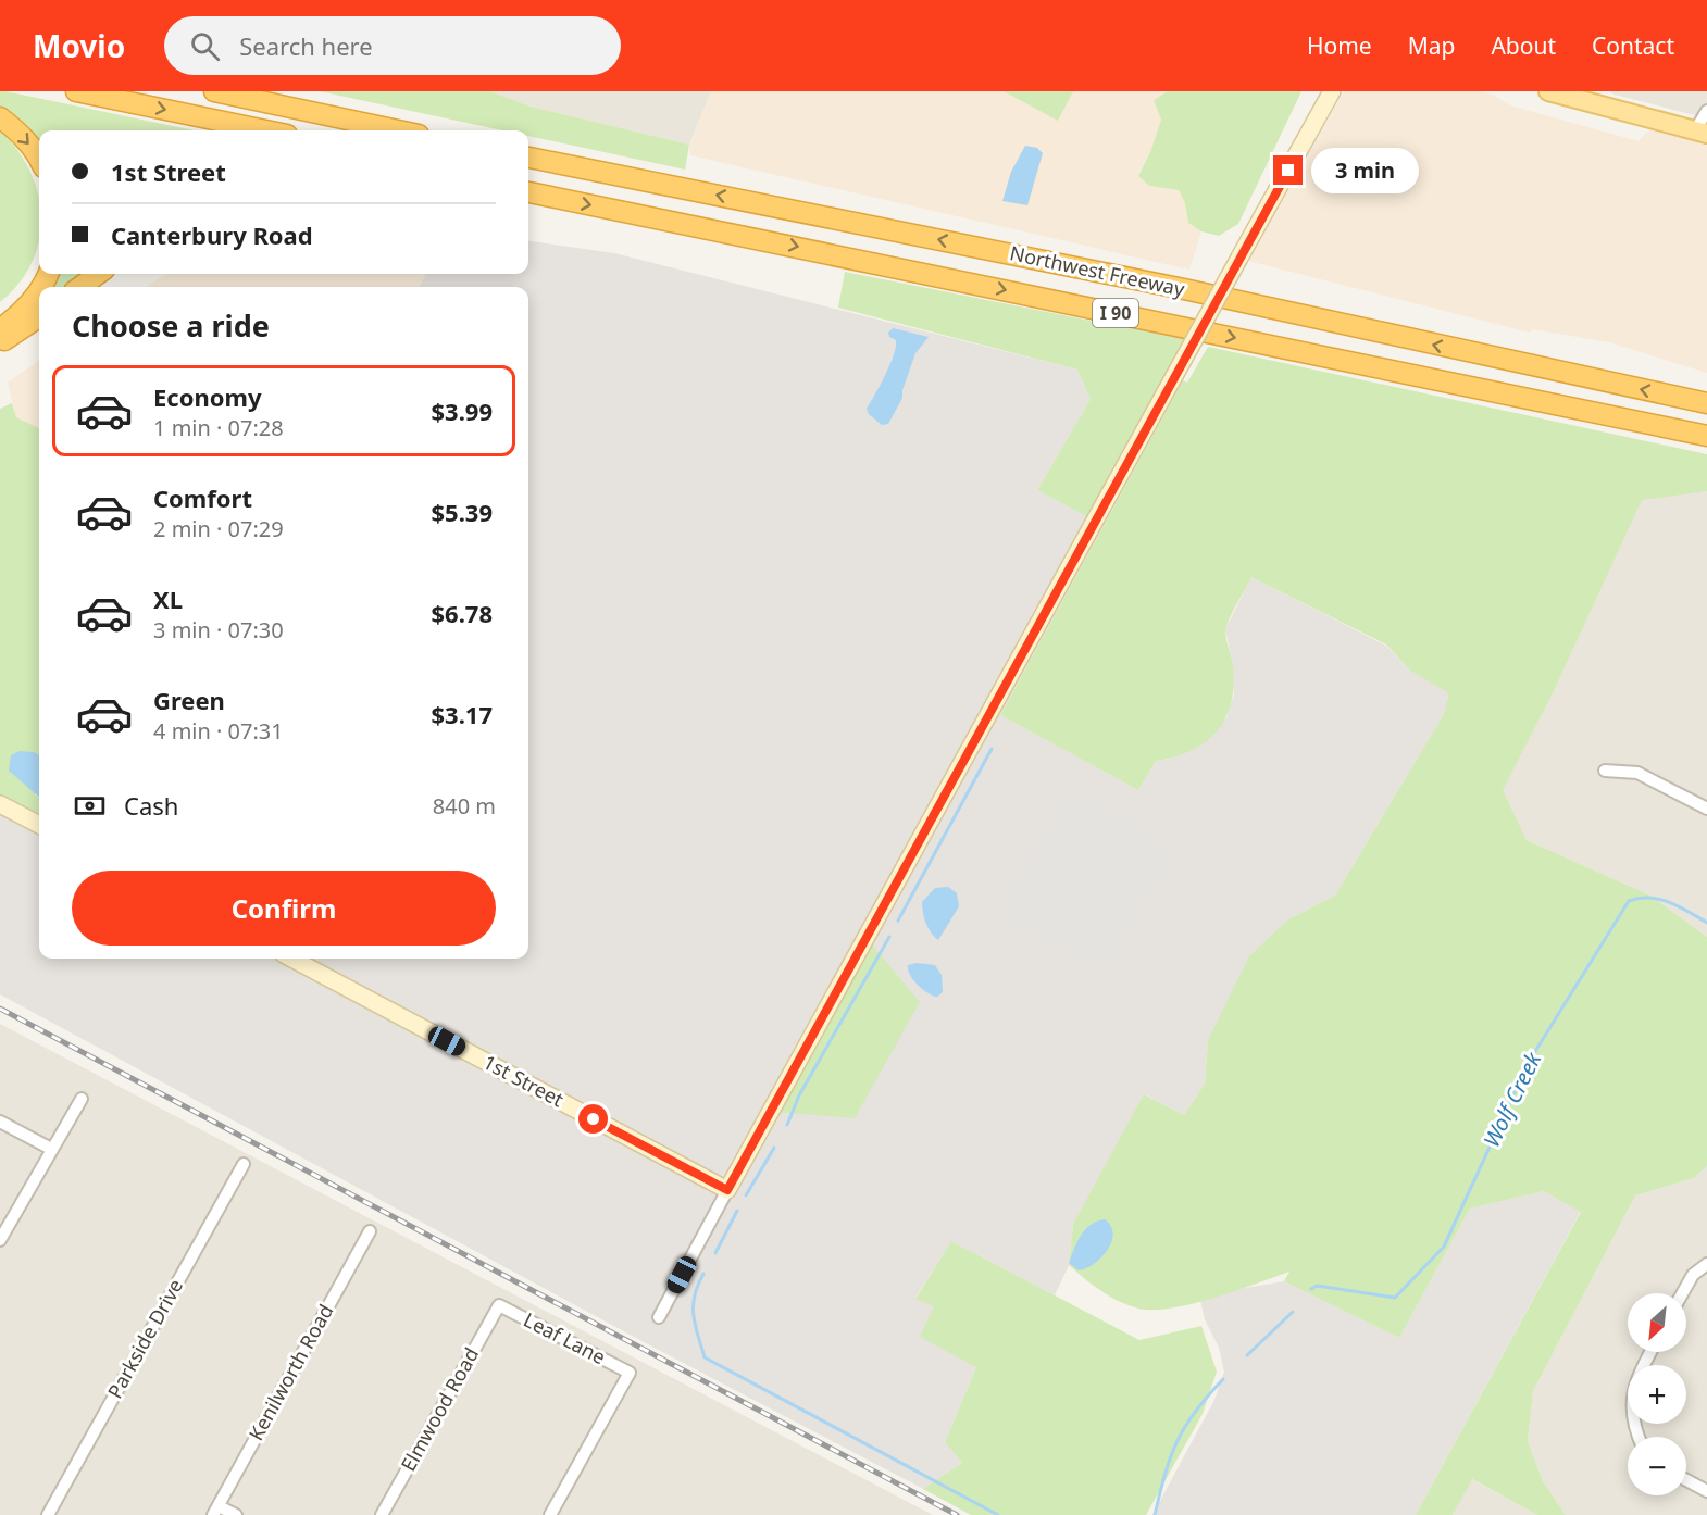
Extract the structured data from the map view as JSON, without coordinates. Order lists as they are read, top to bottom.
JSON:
{
  "streets": {
    "highway": ["Northwest Freeway", "I 90"],
    "street": [
      "1st Street",
      "Parkside Drive",
      "Leaf Lane",
      "Kenilworth Road",
      "Elmwood Road"
    ]
  },
  "crossings": [
    ["Leaf Lane", "Elmwood Road"]
  ],
  "water": ["Wolf Creek"],
  "north": "bottom left",
  "page": {
    "header": "Movio",
    "search": "Search here",
    "nav": [
      "Home",
      "Map",
      "About",
      "Contact"
    ],
    "banner": ["1st Street", "Canterbury Road"],
    "bubble": "3 min",
    "heading": "Choose a ride",
    "list": [
      {
        "name": "Economy",
        "note": "1 min · 07:28",
        "value": "$3.99"
      },
      {
        "name": "Comfort",
        "note": "2 min · 07:29",
        "value": "$5.39"
      },
      {
        "name": "XL",
        "note": "3 min · 07:30",
        "value": "$6.78"
      },
      {
        "name": "Green",
        "note": "4 min · 07:31",
        "value": "$3.17"
      }
    ],
    "pay": ["Cash", "840 m"],
    "buttons": "Confirm",
    "map_buttons": ["+", "−"]
  }
}
